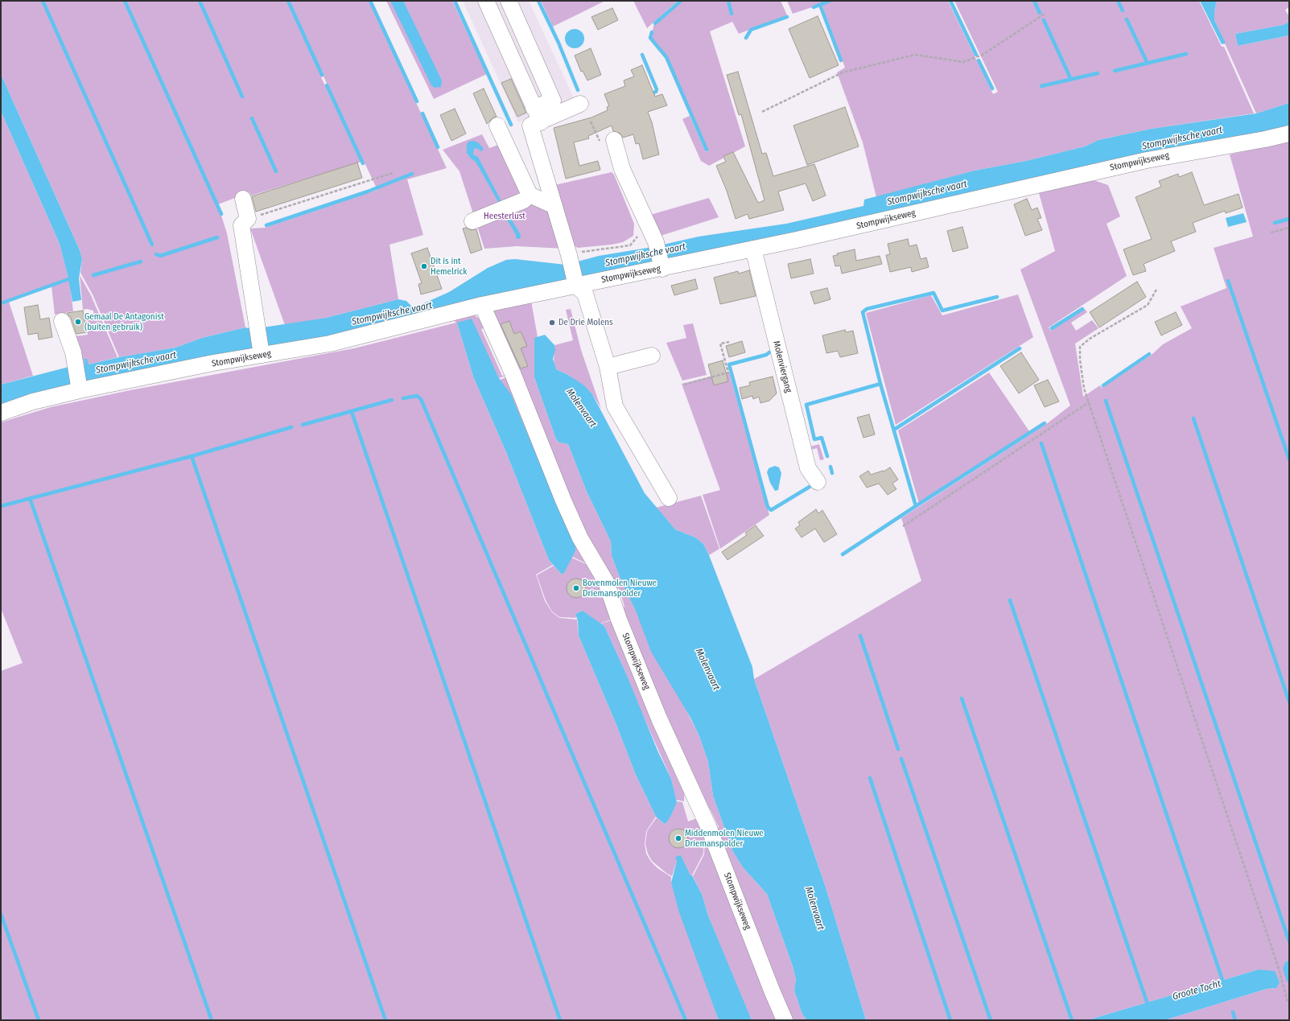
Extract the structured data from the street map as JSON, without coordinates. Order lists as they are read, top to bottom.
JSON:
{
  "streets": {
    "street": ["Stompwijkseweg", "Molenviergang"]
  },
  "crossings": [
    ["Stompwijkseweg", "Molenviergang"]
  ],
  "water": ["Stompwijksche vaart", "Molenvaart", "Groote Tocht"],
  "parks": ["Heesterlust"],
  "places": [
    "Dit is int Hemelrick",
    "Gemaal De Antagonist (buiten gebruik)",
    "De Drie Molens",
    "Bovenmolen Nieuwe Driemanspolder",
    "Middenmolen Nieuwe Driemanspolder"
  ]
}
